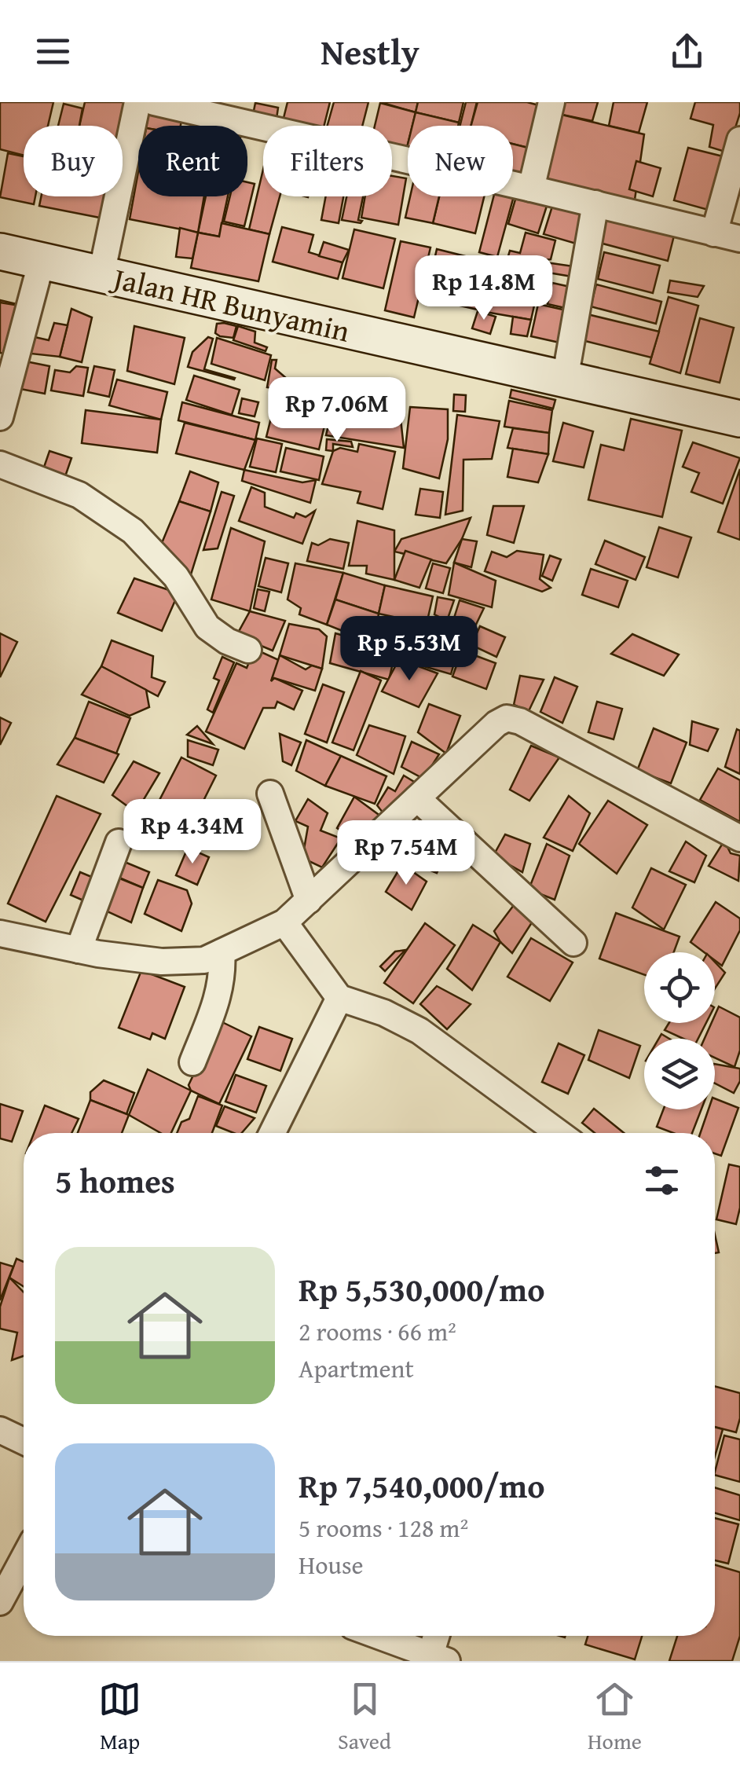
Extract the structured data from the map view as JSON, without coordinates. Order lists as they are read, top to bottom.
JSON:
{
  "streets": {
    "main road": ["Jalan HR Bunyamin"]
  },
  "page": {
    "header": "Nestly",
    "chip": [
      "Buy",
      "Rent",
      "Filters",
      "New"
    ],
    "price": [
      "Rp 14.8M",
      "Rp 7.06M",
      "Rp 5.53M",
      "Rp 4.34M",
      "Rp 7.54M"
    ],
    "heading": "5 homes",
    "list": [
      {
        "name": "Rp 5,530,000/mo",
        "note": "2 rooms · 66 m² · Apartment"
      },
      {
        "name": "Rp 7,540,000/mo",
        "note": "5 rooms · 128 m² · House"
      }
    ],
    "tabs": ["Map", "Saved", "Home"]
  }
}
